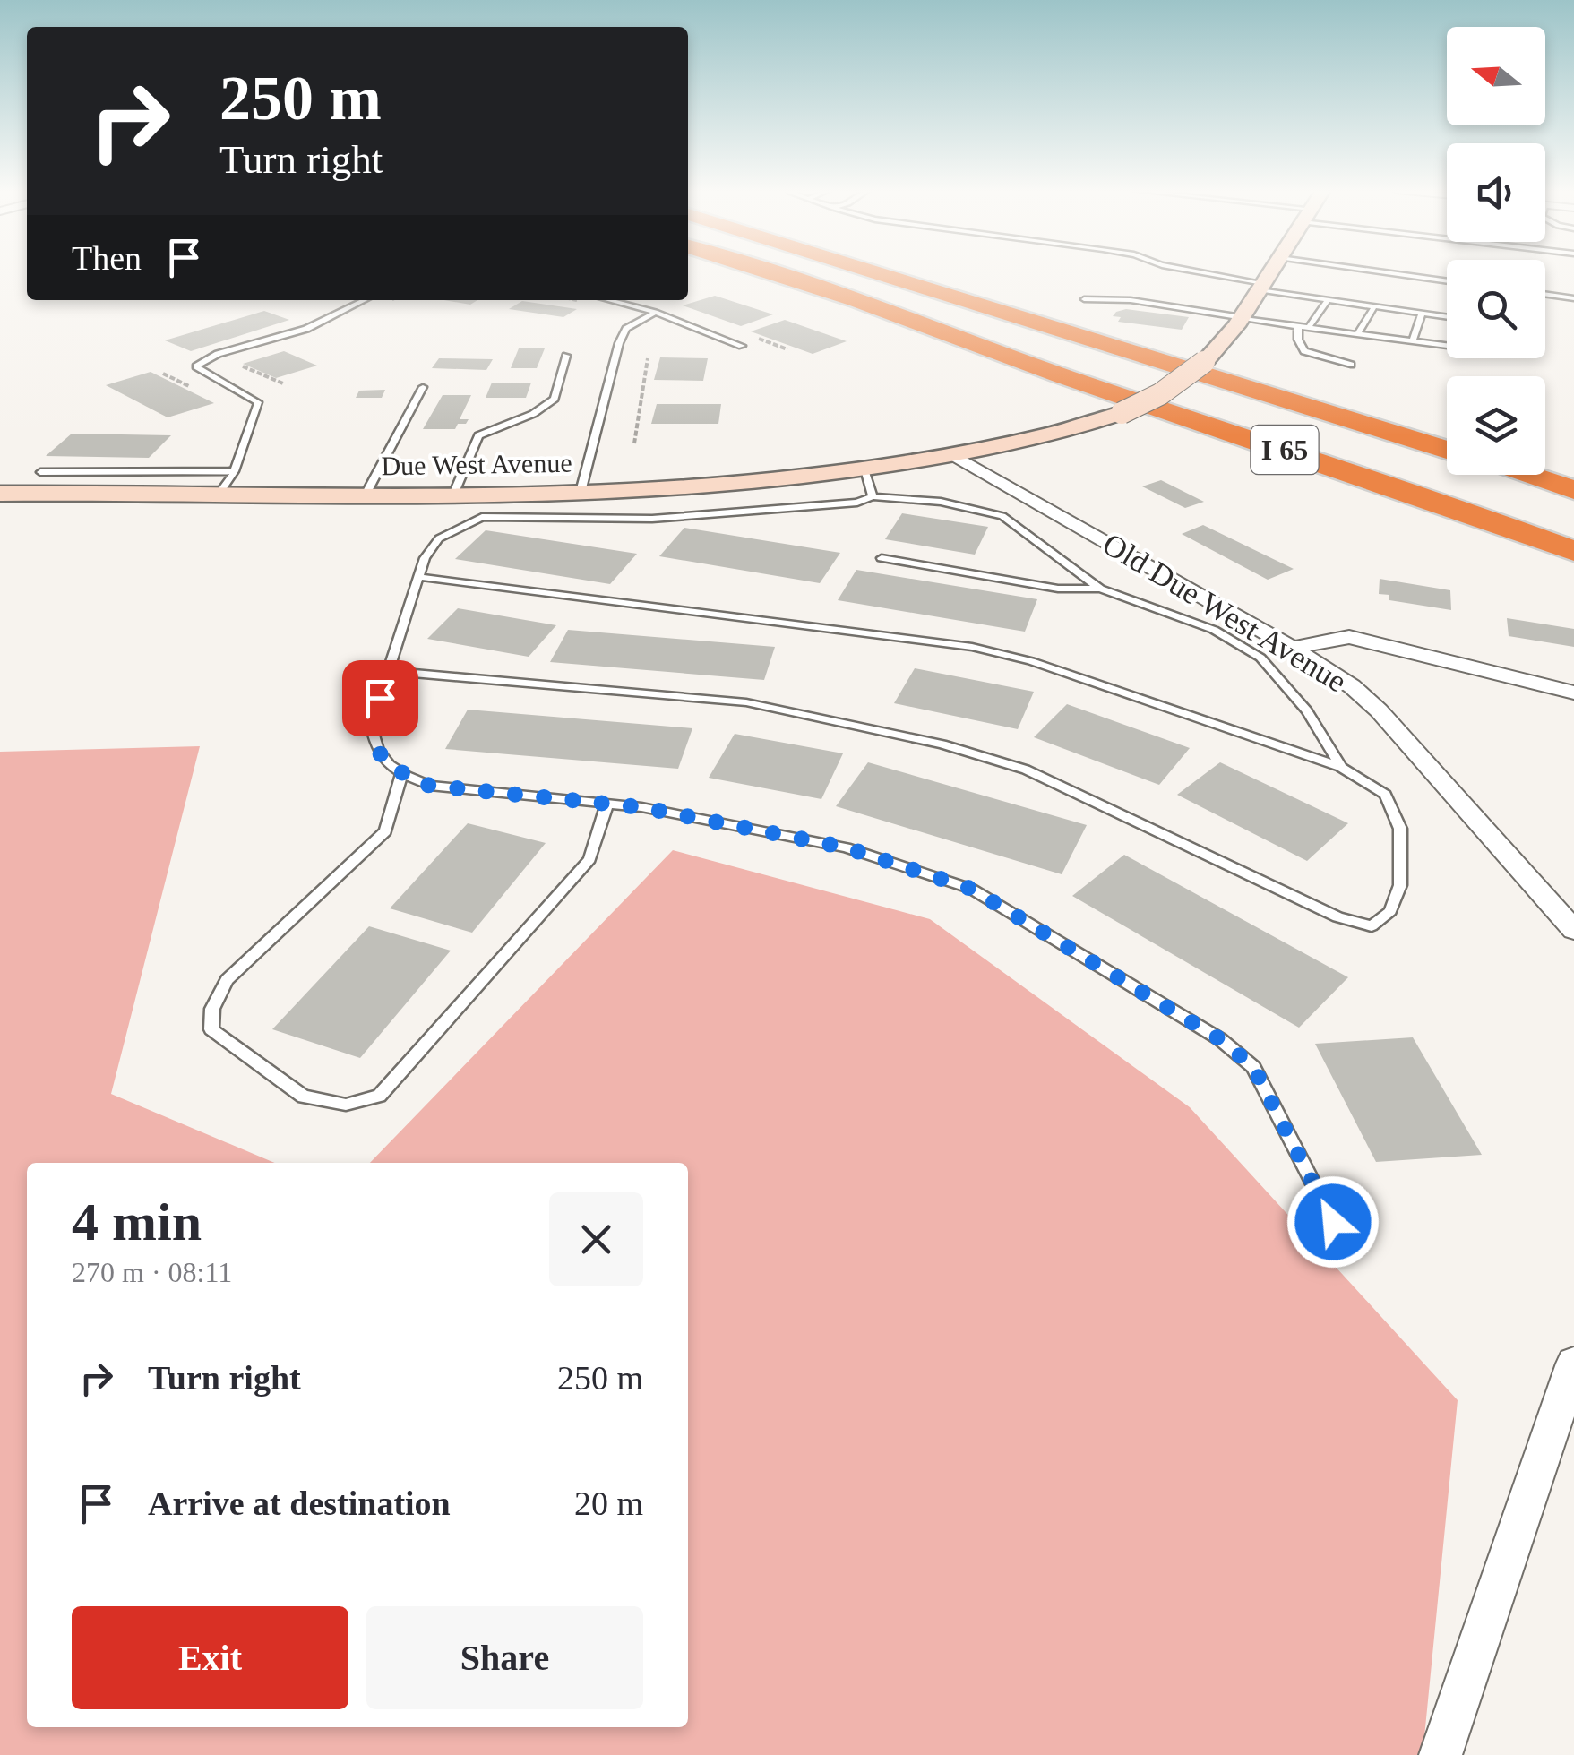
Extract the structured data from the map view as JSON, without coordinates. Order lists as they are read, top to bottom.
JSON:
{
  "streets": {
    "highway": ["I 65"],
    "main road": ["Due West Avenue"],
    "street": ["Old Due West Avenue"]
  },
  "crossings": [
    ["Due West Avenue", "Old Due West Avenue"]
  ],
  "north": "left",
  "page": {
    "turn": ["250 m", "Turn right"],
    "then": "Then",
    "heading": ["4 min", "270 m · 08:11"],
    "list": [
      {
        "name": "Turn right",
        "value": "250 m"
      },
      {
        "name": "Arrive at destination",
        "value": "20 m"
      }
    ],
    "buttons": ["Exit", "Share"]
  }
}
